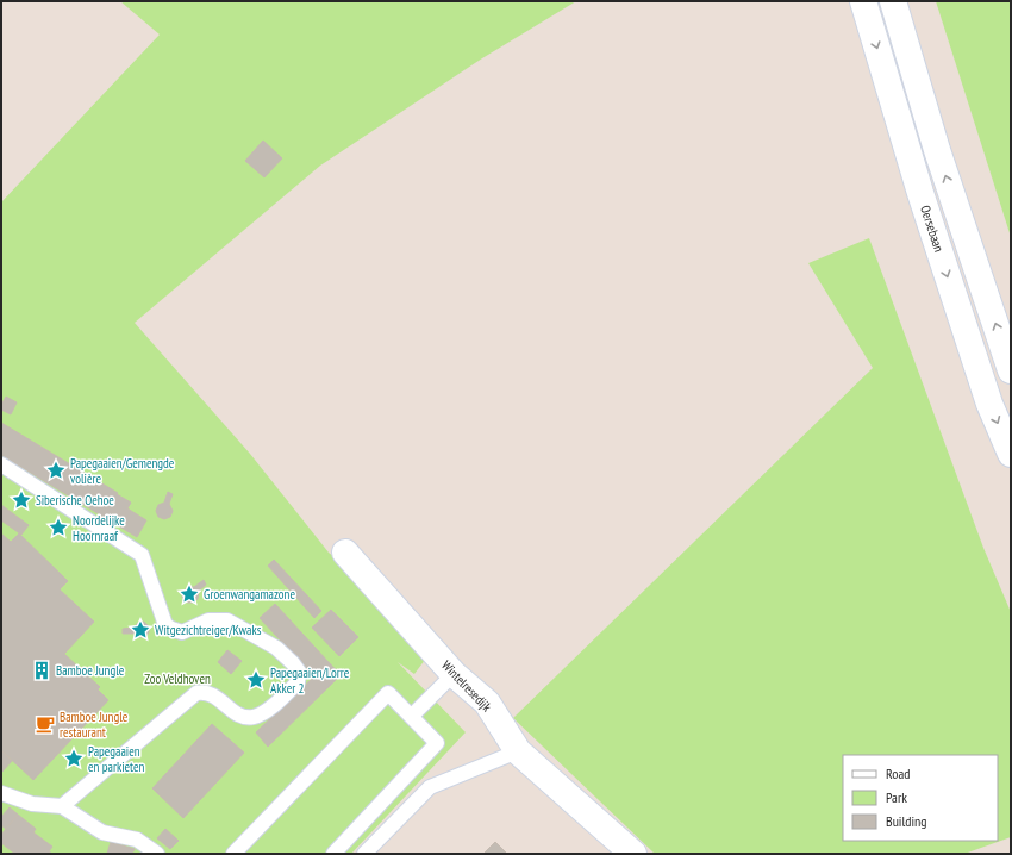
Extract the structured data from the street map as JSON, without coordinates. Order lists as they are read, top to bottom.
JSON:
{
  "streets": {
    "main road": ["Oersebaan", "Wintelresedijk"]
  },
  "parks": ["Zoo Veldhoven"],
  "places": {
    "place": [
      "Papegaaien/Gemengde volière",
      "Siberische Oehoe",
      "Noordelijke Hoornraaf",
      "Groenwangamazone",
      "Witgezichtreiger/Kwaks",
      "Papegaaien/Lorre Akker 2",
      "Papegaaien en parkieten"
    ],
    "building": ["Bamboe Jungle"],
    "cafe": ["Bamboe Jungle restaurant"]
  },
  "legend": ["Road", "Park", "Building"]
}
